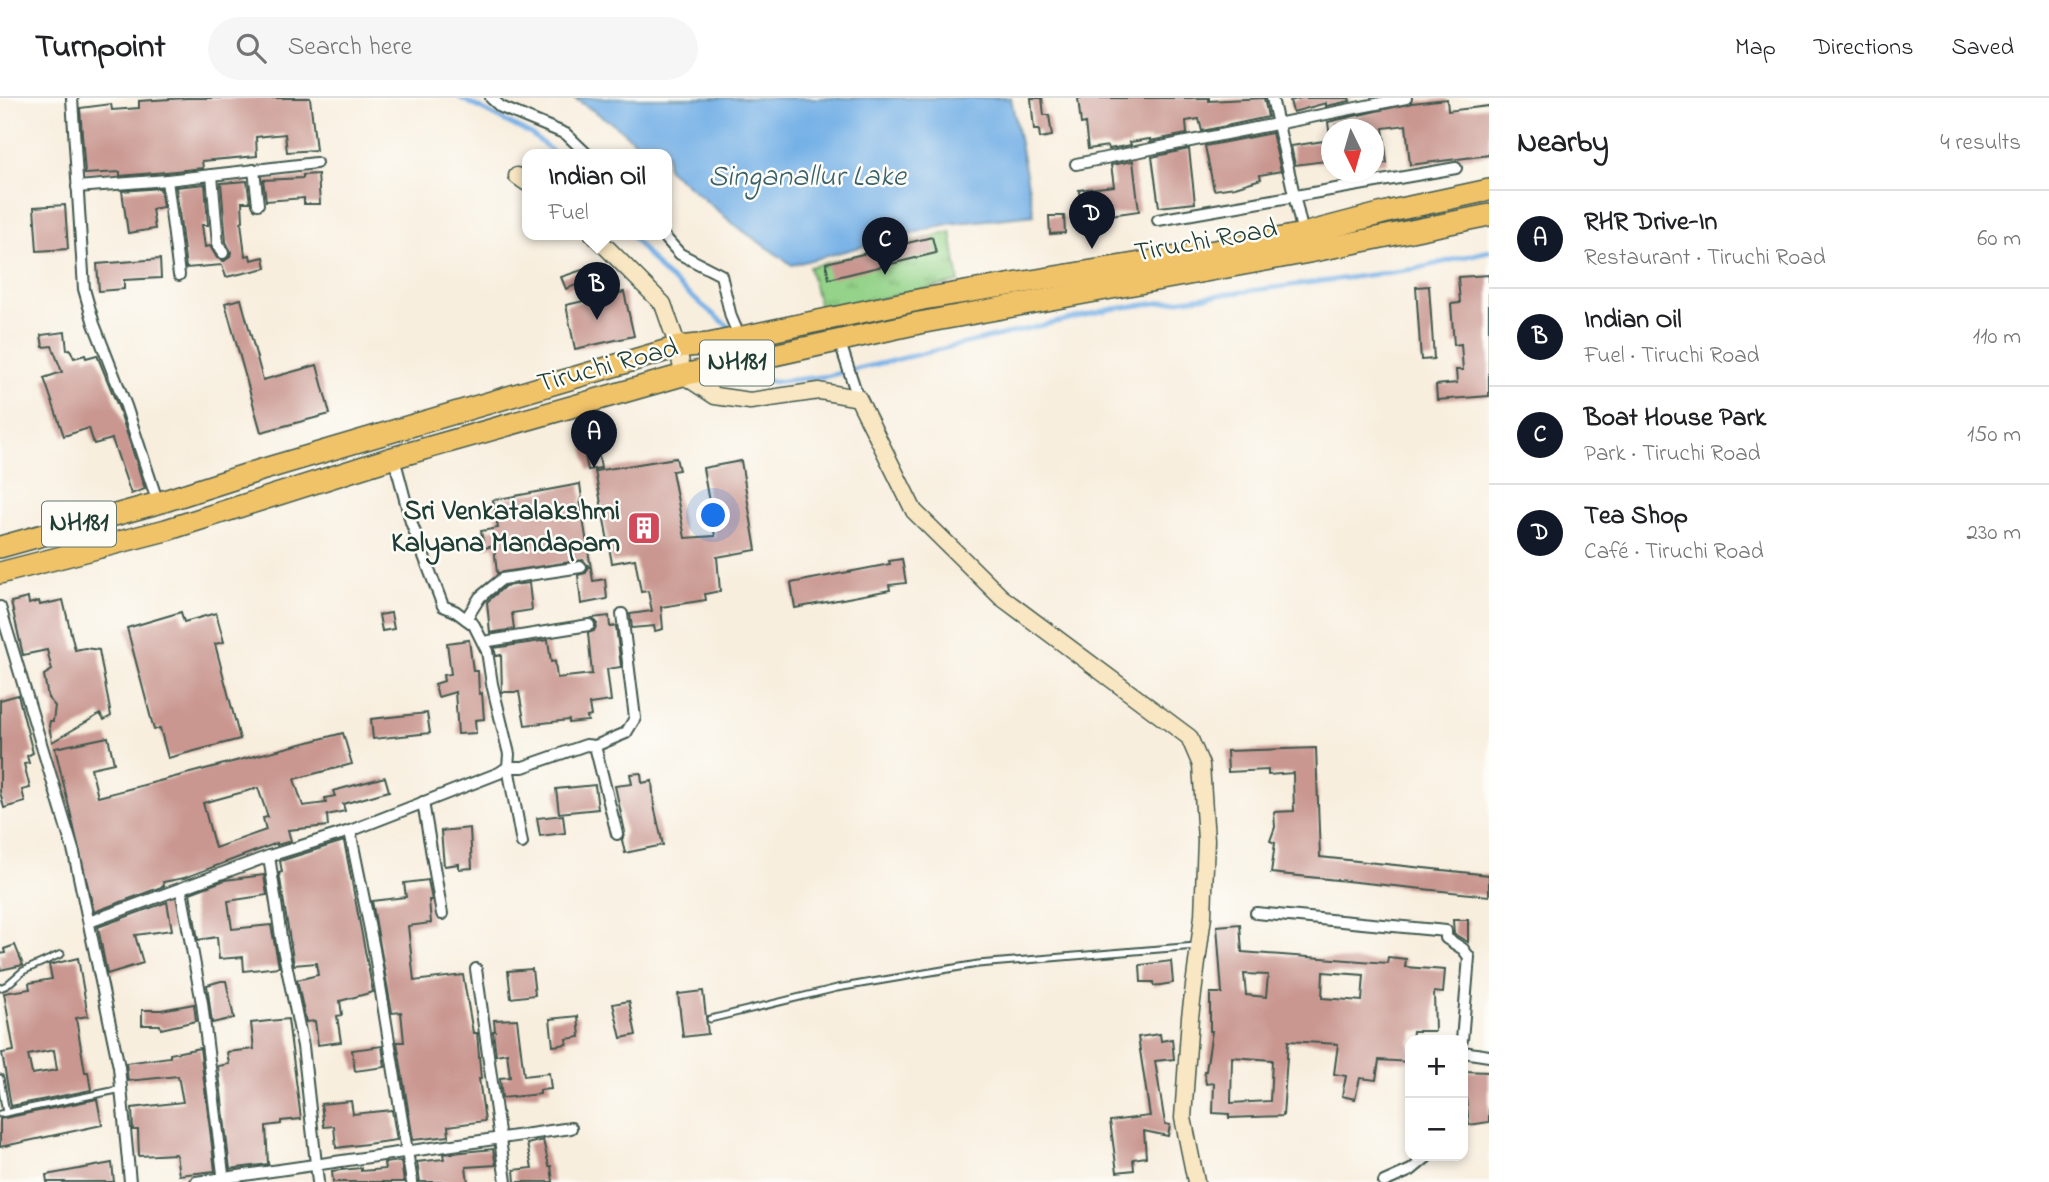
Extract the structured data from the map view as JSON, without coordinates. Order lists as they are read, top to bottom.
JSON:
{
  "streets": {
    "highway": ["Tiruchi Road", "NH181"]
  },
  "water": ["Singanallur Lake"],
  "places": {
    "building": ["Sri Venkatalakshmi Kalyana Mandapam"]
  },
  "north": "bottom",
  "page": {
    "header": "Turnpoint",
    "search": "Search here",
    "nav": ["Map", "Directions", "Saved"],
    "heading": ["Nearby", "4 results"],
    "popup": ["Indian Oil", "Fuel"],
    "list": [
      {
        "mark": "A",
        "name": "RHR Drive-In",
        "note": "Restaurant · Tiruchi Road",
        "value": "60 m"
      },
      {
        "mark": "B",
        "name": "Indian Oil",
        "note": "Fuel · Tiruchi Road",
        "value": "110 m"
      },
      {
        "mark": "C",
        "name": "Boat House Park",
        "note": "Park · Tiruchi Road",
        "value": "150 m"
      },
      {
        "mark": "D",
        "name": "Tea Shop",
        "note": "Café · Tiruchi Road",
        "value": "230 m"
      }
    ],
    "pins": [
      "D",
      "C",
      "B",
      "A"
    ],
    "map_buttons": ["+", "−"]
  }
}
